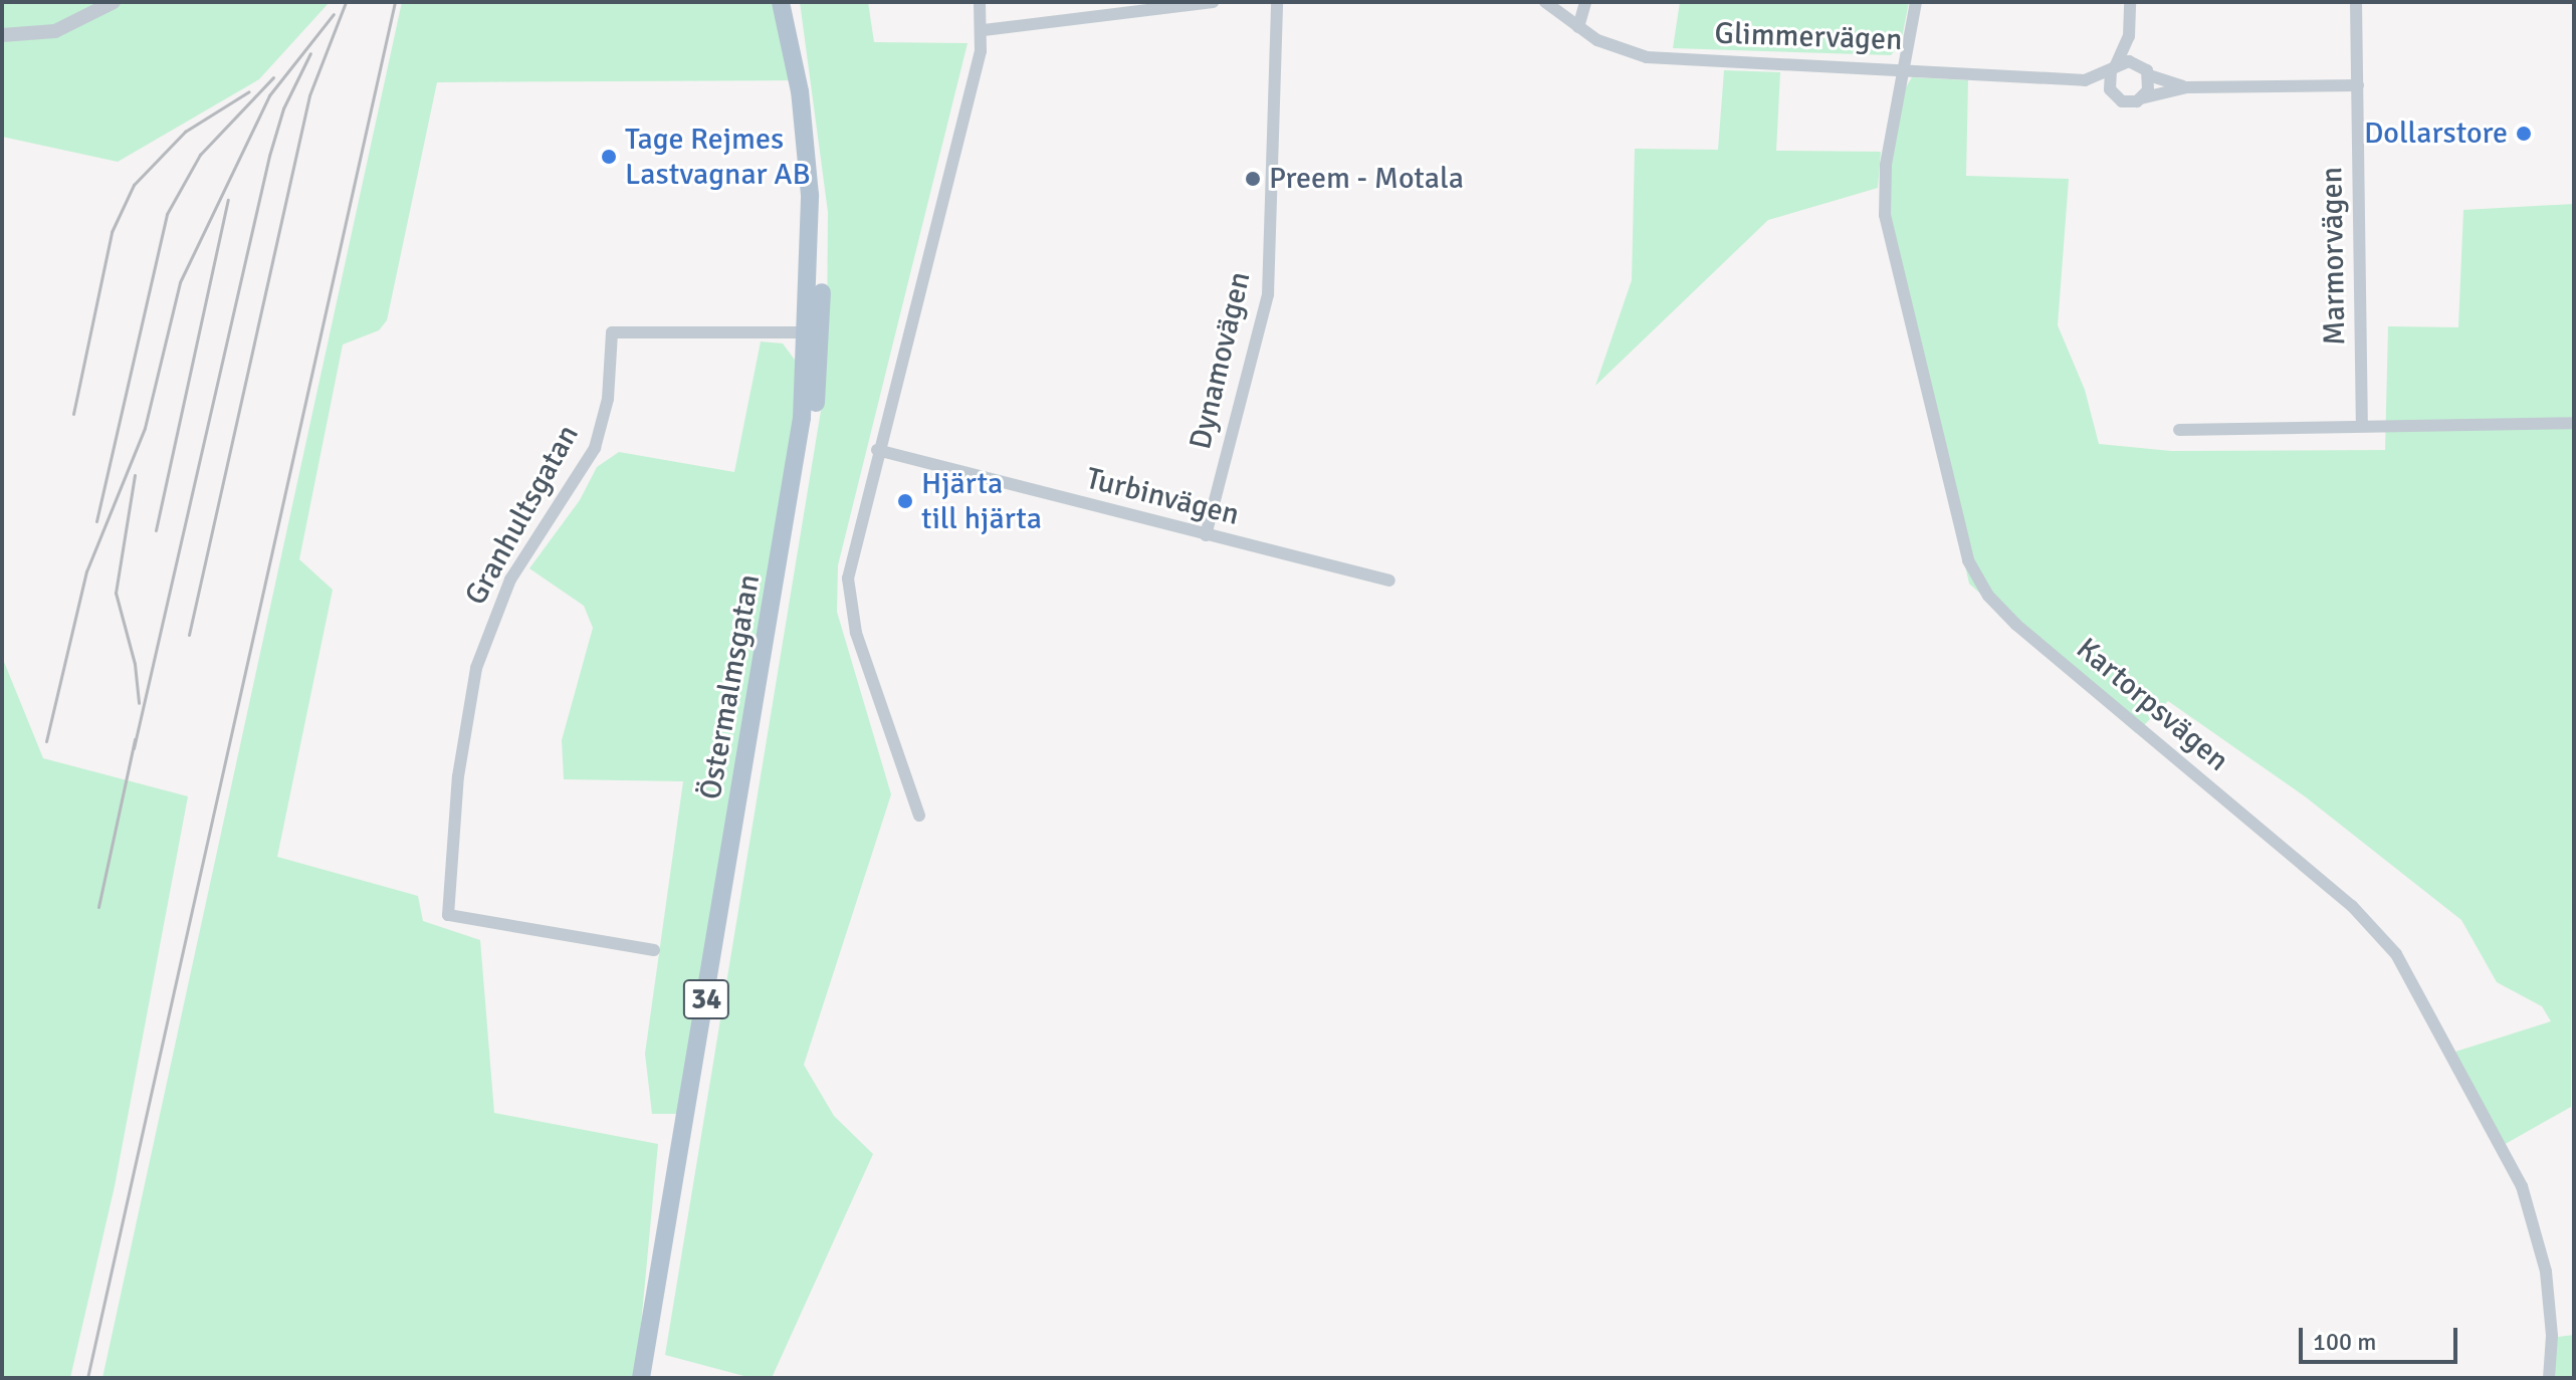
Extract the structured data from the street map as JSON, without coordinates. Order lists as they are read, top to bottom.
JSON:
{
  "streets": {
    "main road": ["Östermalmsgatan", "34"],
    "street": [
      "Glimmervägen",
      "Marmorvägen",
      "Dynamovägen",
      "Turbinvägen",
      "Granhultsgatan",
      "Kartorpsvägen"
    ]
  },
  "crossings": [
    ["Glimmervägen", "Kartorpsvägen"],
    ["Dynamovägen", "Turbinvägen"],
    ["Granhultsgatan", "Östermalmsgatan"]
  ],
  "places": [
    "Dollarstore",
    "Tage Rejmes Lastvagnar AB",
    "Preem - Motala",
    "Hjärta till hjärta"
  ],
  "scale_bar": "100 m"
}
